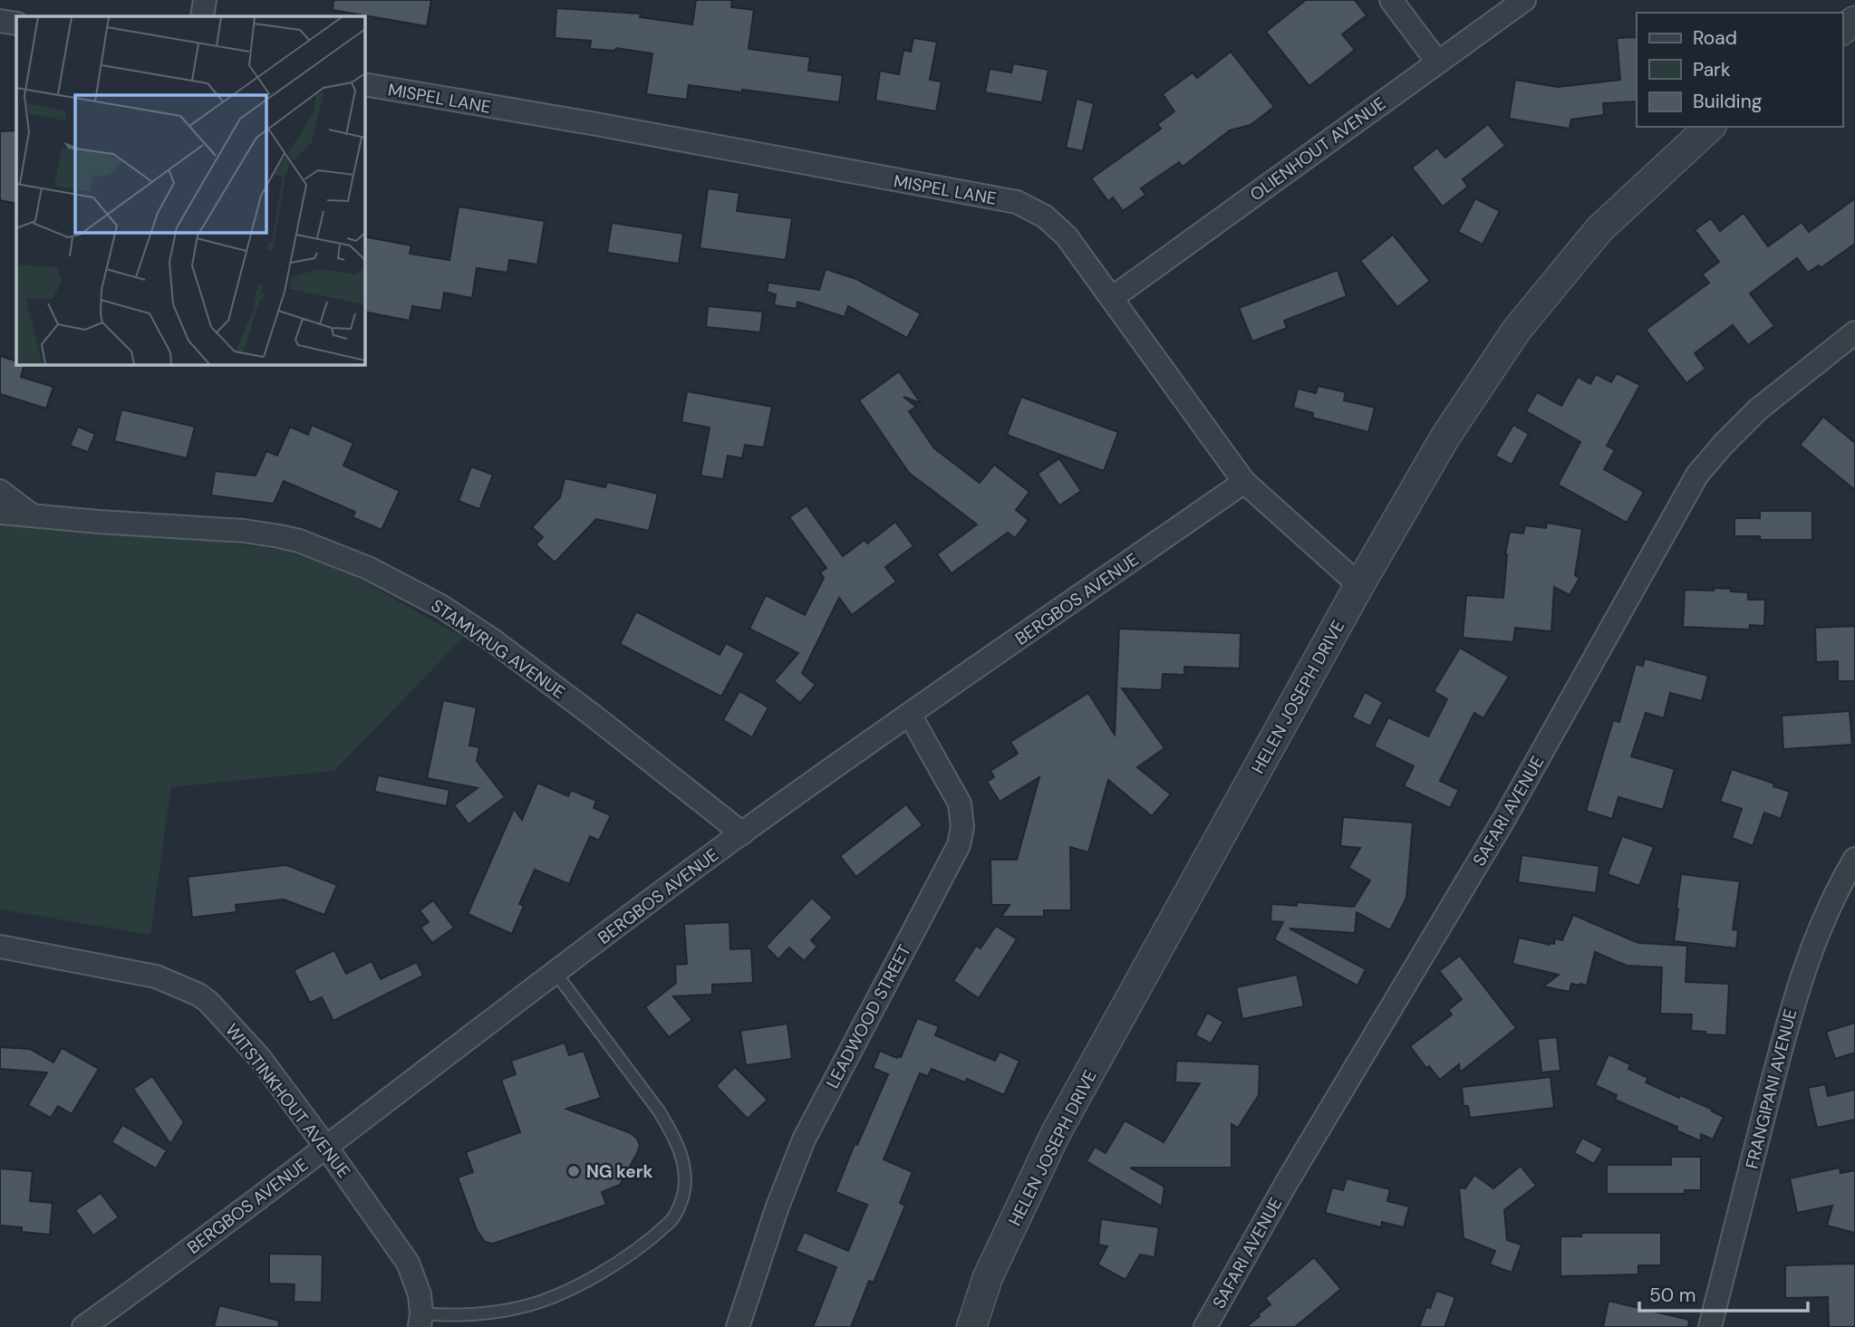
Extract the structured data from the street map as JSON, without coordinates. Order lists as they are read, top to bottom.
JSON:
{
  "streets": {
    "street": [
      "MISPEL LANE",
      "OLIENHOUT AVENUE",
      "BERGBOS AVENUE",
      "STAMVRUG AVENUE",
      "HELEN JOSEPH DRIVE",
      "SAFARI AVENUE",
      "LEADWOOD STREET",
      "FRANGIPANI AVENUE",
      "WITSTINKHOUT AVENUE"
    ]
  },
  "crossings": [
    ["MISPEL LANE", "OLIENHOUT AVENUE"],
    ["MISPEL LANE", "BERGBOS AVENUE"],
    ["MISPEL LANE", "HELEN JOSEPH DRIVE"],
    ["BERGBOS AVENUE", "STAMVRUG AVENUE"],
    ["BERGBOS AVENUE", "LEADWOOD STREET"],
    ["BERGBOS AVENUE", "WITSTINKHOUT AVENUE"]
  ],
  "places": ["NG kerk"],
  "legend": ["Road", "Park", "Building"],
  "scale_bar": "50 m"
}
